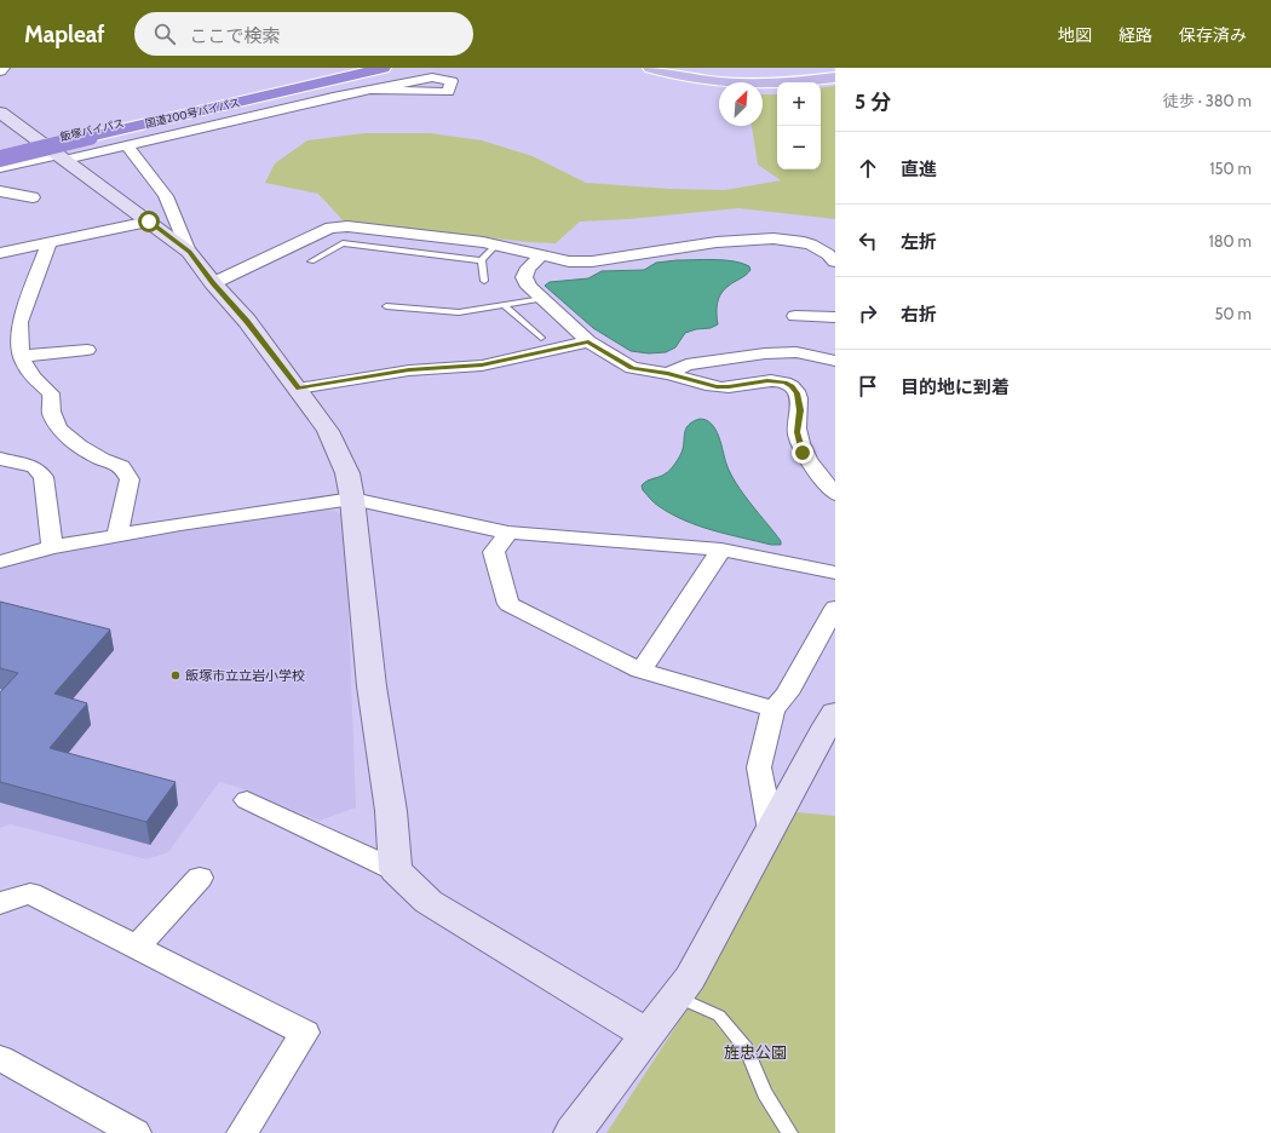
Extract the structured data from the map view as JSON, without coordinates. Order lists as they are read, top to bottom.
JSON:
{
  "streets": {
    "highway": ["国道200号バイパス", "飯塚バイパス"]
  },
  "crossings": [
    ["国道200号バイパス", "飯塚バイパス"]
  ],
  "parks": ["旌忠公園"],
  "places": ["飯塚市立立岩小学校"],
  "north": "top right",
  "page": {
    "header": "Mapleaf",
    "search": "ここで検索",
    "nav": ["地図", "経路", "保存済み"],
    "heading": ["5 分", "徒歩 · 380 m"],
    "map_buttons": ["+", "−"],
    "list": [
      ["直進", "150 m"],
      ["左折", "180 m"],
      ["右折", "50 m"],
      "目的地に到着"
    ]
  }
}
